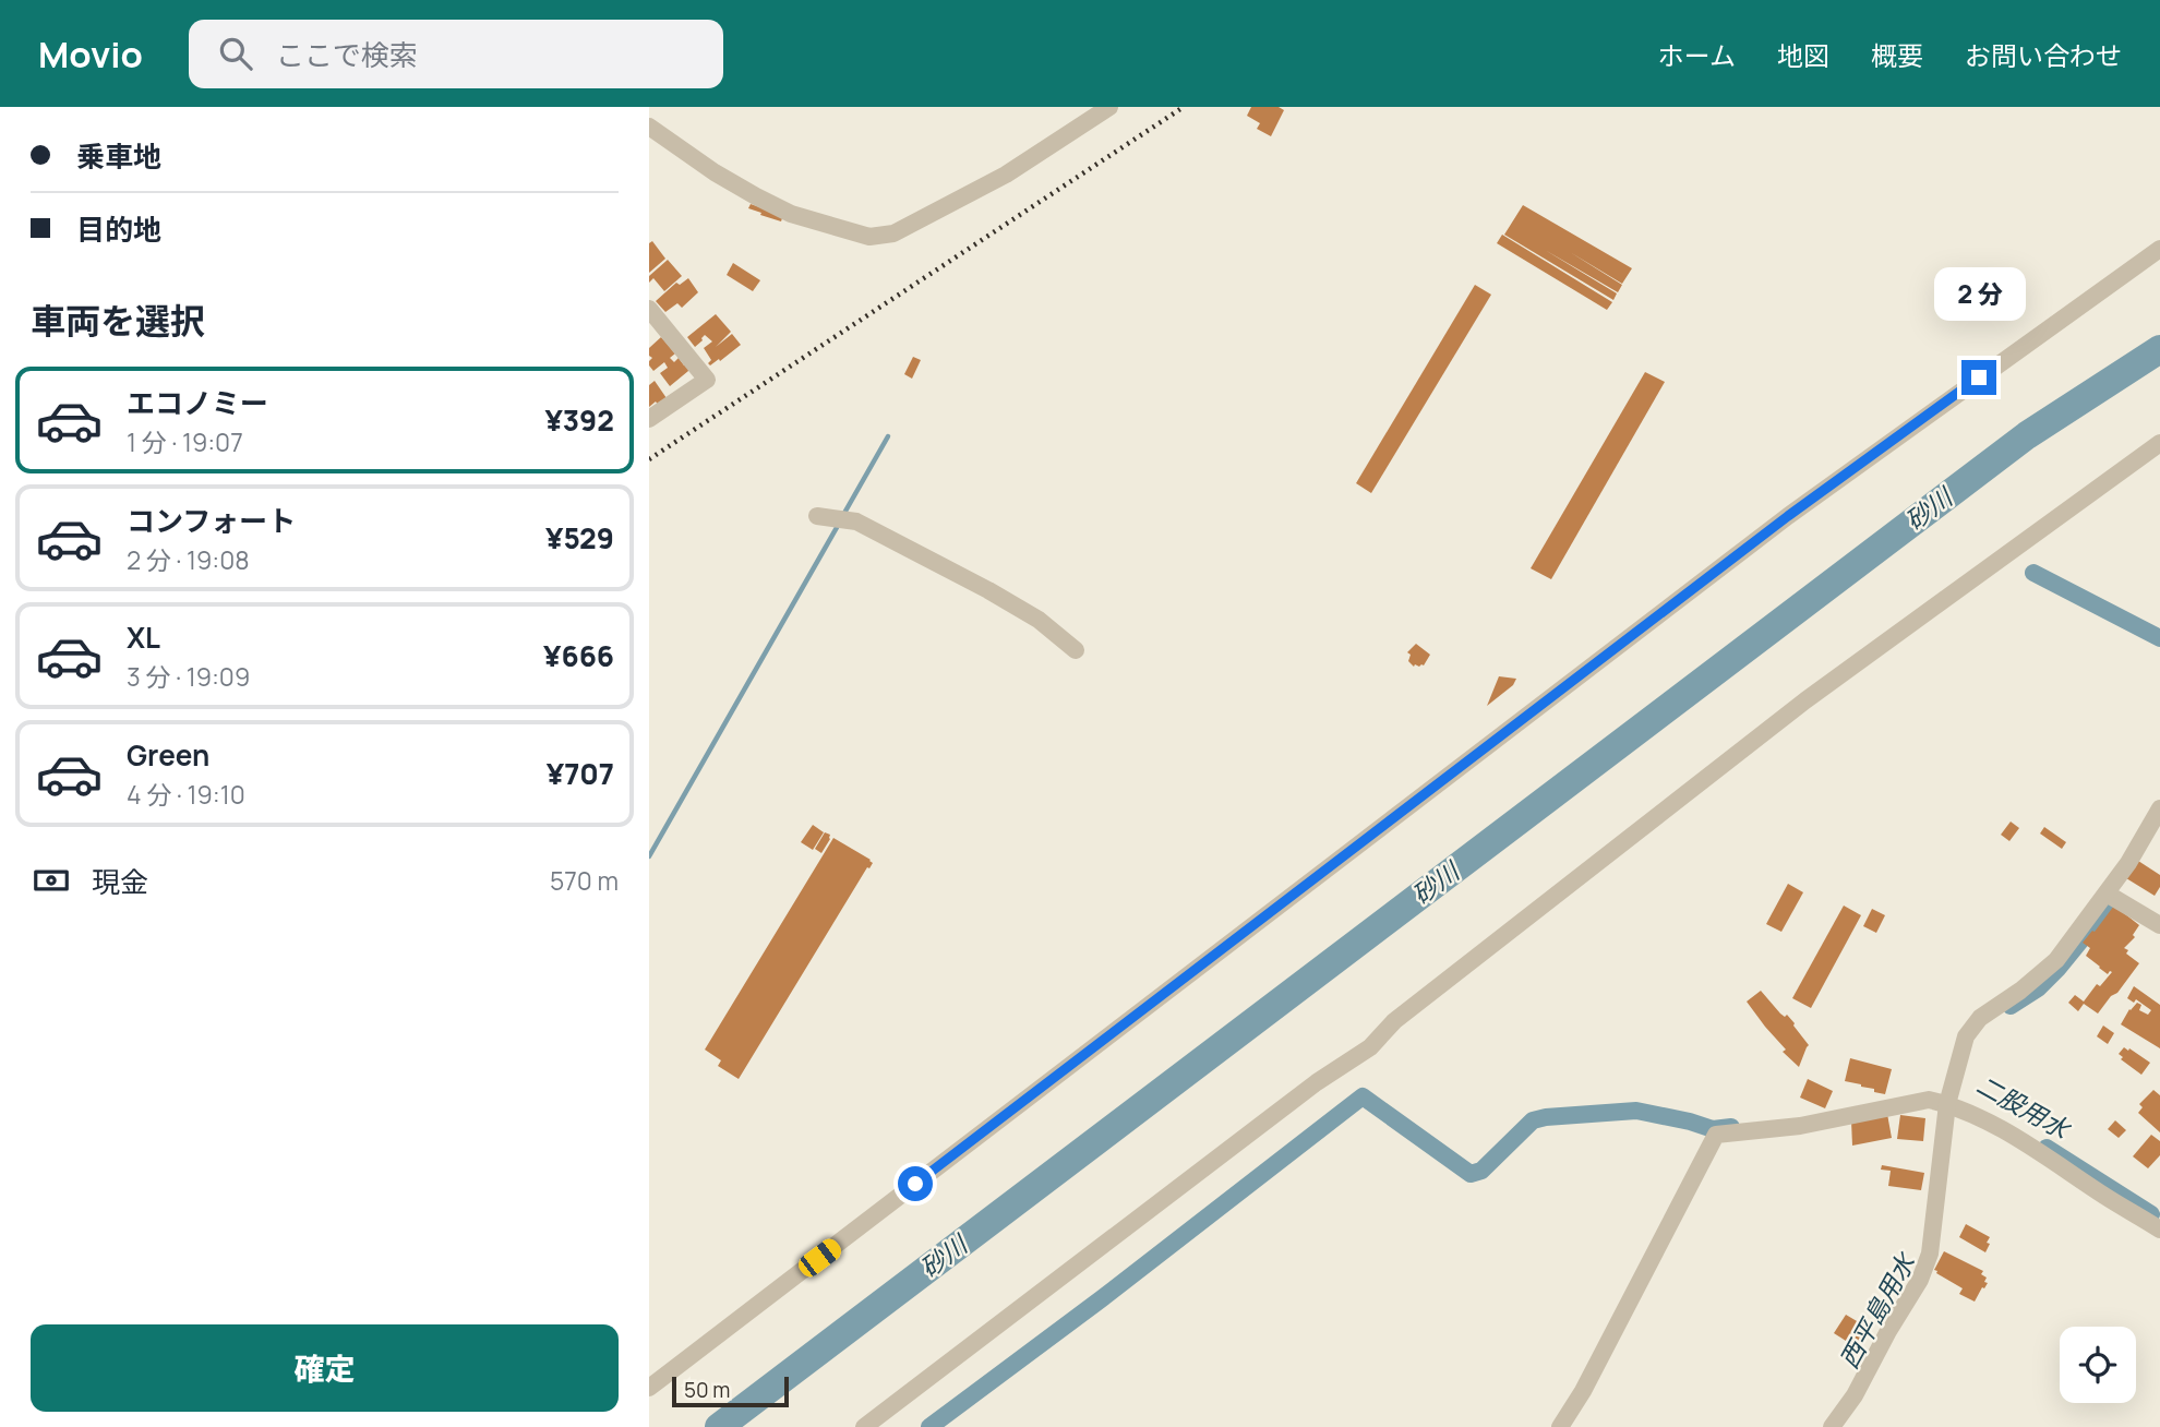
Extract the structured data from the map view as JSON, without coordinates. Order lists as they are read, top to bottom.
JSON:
{
  "water": ["砂川", "二股用水", "西平島用水"],
  "scale_bar": "50 m",
  "page": {
    "header": "Movio",
    "search": "ここで検索",
    "nav": [
      "ホーム",
      "地図",
      "概要",
      "お問い合わせ"
    ],
    "banner": ["乗車地", "目的地"],
    "bubble": "2 分",
    "heading": "車両を選択",
    "list": [
      {
        "name": "エコノミー",
        "note": "1 分 · 19:07",
        "value": "¥392"
      },
      {
        "name": "コンフォート",
        "note": "2 分 · 19:08",
        "value": "¥529"
      },
      {
        "name": "XL",
        "note": "3 分 · 19:09",
        "value": "¥666"
      },
      {
        "name": "Green",
        "note": "4 分 · 19:10",
        "value": "¥707"
      }
    ],
    "pay": ["現金", "570 m"],
    "buttons": "確定",
    "scale": "50 m"
  }
}
